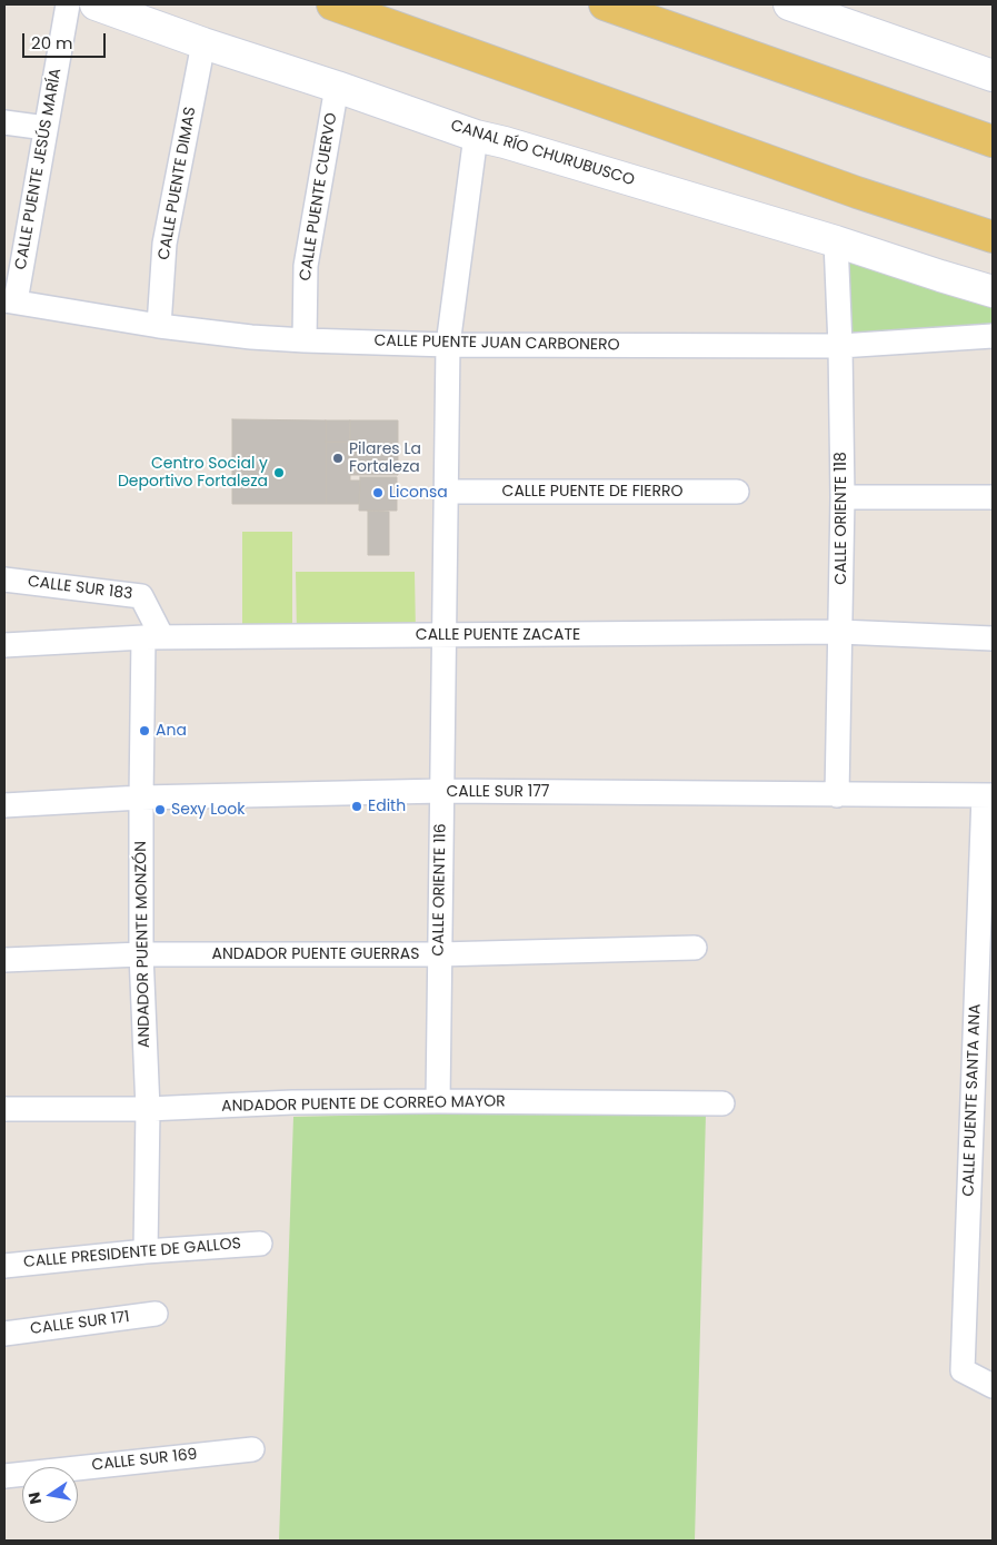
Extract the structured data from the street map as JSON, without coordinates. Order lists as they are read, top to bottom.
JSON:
{
  "streets": {
    "street": [
      "CANAL RÍO CHURUBUSCO",
      "CALLE PUENTE JESÚS MARÍA",
      "CALLE PUENTE DIMAS",
      "CALLE PUENTE CUERVO",
      "CALLE PUENTE JUAN CARBONERO",
      "CALLE PUENTE DE FIERRO",
      "CALLE ORIENTE 118",
      "CALLE SUR 183",
      "CALLE PUENTE ZACATE",
      "CALLE SUR 177",
      "CALLE ORIENTE 116",
      "ANDADOR PUENTE MONZÓN",
      "ANDADOR PUENTE GUERRAS",
      "CALLE PUENTE SANTA ANA",
      "ANDADOR PUENTE DE CORREO MAYOR",
      "CALLE PRESIDENTE DE GALLOS",
      "CALLE SUR 171",
      "CALLE SUR 169"
    ]
  },
  "crossings": [
    ["CANAL RÍO CHURUBUSCO", "CALLE PUENTE DIMAS"],
    ["CANAL RÍO CHURUBUSCO", "CALLE PUENTE CUERVO"],
    ["CANAL RÍO CHURUBUSCO", "CALLE ORIENTE 118"],
    ["CANAL RÍO CHURUBUSCO", "CALLE ORIENTE 116"],
    ["CALLE PUENTE JESÚS MARÍA", "CALLE PUENTE JUAN CARBONERO"],
    ["CALLE PUENTE DIMAS", "CALLE PUENTE JUAN CARBONERO"],
    ["CALLE PUENTE CUERVO", "CALLE PUENTE JUAN CARBONERO"],
    ["CALLE PUENTE JUAN CARBONERO", "CALLE ORIENTE 118"],
    ["CALLE PUENTE JUAN CARBONERO", "CALLE ORIENTE 116"],
    ["CALLE PUENTE DE FIERRO", "CALLE ORIENTE 116"],
    ["CALLE ORIENTE 118", "CALLE PUENTE ZACATE"],
    ["CALLE ORIENTE 118", "CALLE SUR 177"],
    ["CALLE SUR 183", "CALLE PUENTE ZACATE"],
    ["CALLE SUR 183", "ANDADOR PUENTE MONZÓN"],
    ["CALLE PUENTE ZACATE", "CALLE ORIENTE 116"],
    ["CALLE PUENTE ZACATE", "ANDADOR PUENTE MONZÓN"],
    ["CALLE SUR 177", "CALLE ORIENTE 116"],
    ["CALLE SUR 177", "ANDADOR PUENTE MONZÓN"],
    ["CALLE SUR 177", "CALLE PUENTE SANTA ANA"],
    ["CALLE ORIENTE 116", "ANDADOR PUENTE GUERRAS"],
    ["CALLE ORIENTE 116", "ANDADOR PUENTE DE CORREO MAYOR"],
    ["ANDADOR PUENTE MONZÓN", "ANDADOR PUENTE GUERRAS"],
    ["ANDADOR PUENTE MONZÓN", "ANDADOR PUENTE DE CORREO MAYOR"],
    ["ANDADOR PUENTE MONZÓN", "CALLE PRESIDENTE DE GALLOS"]
  ],
  "places": [
    "Pilares La Fortaleza",
    "Centro Social y Deportivo Fortaleza",
    "Liconsa",
    "Ana",
    "Edith",
    "Sexy Look"
  ],
  "scale_bar": "20 m",
  "north": "left"
}
